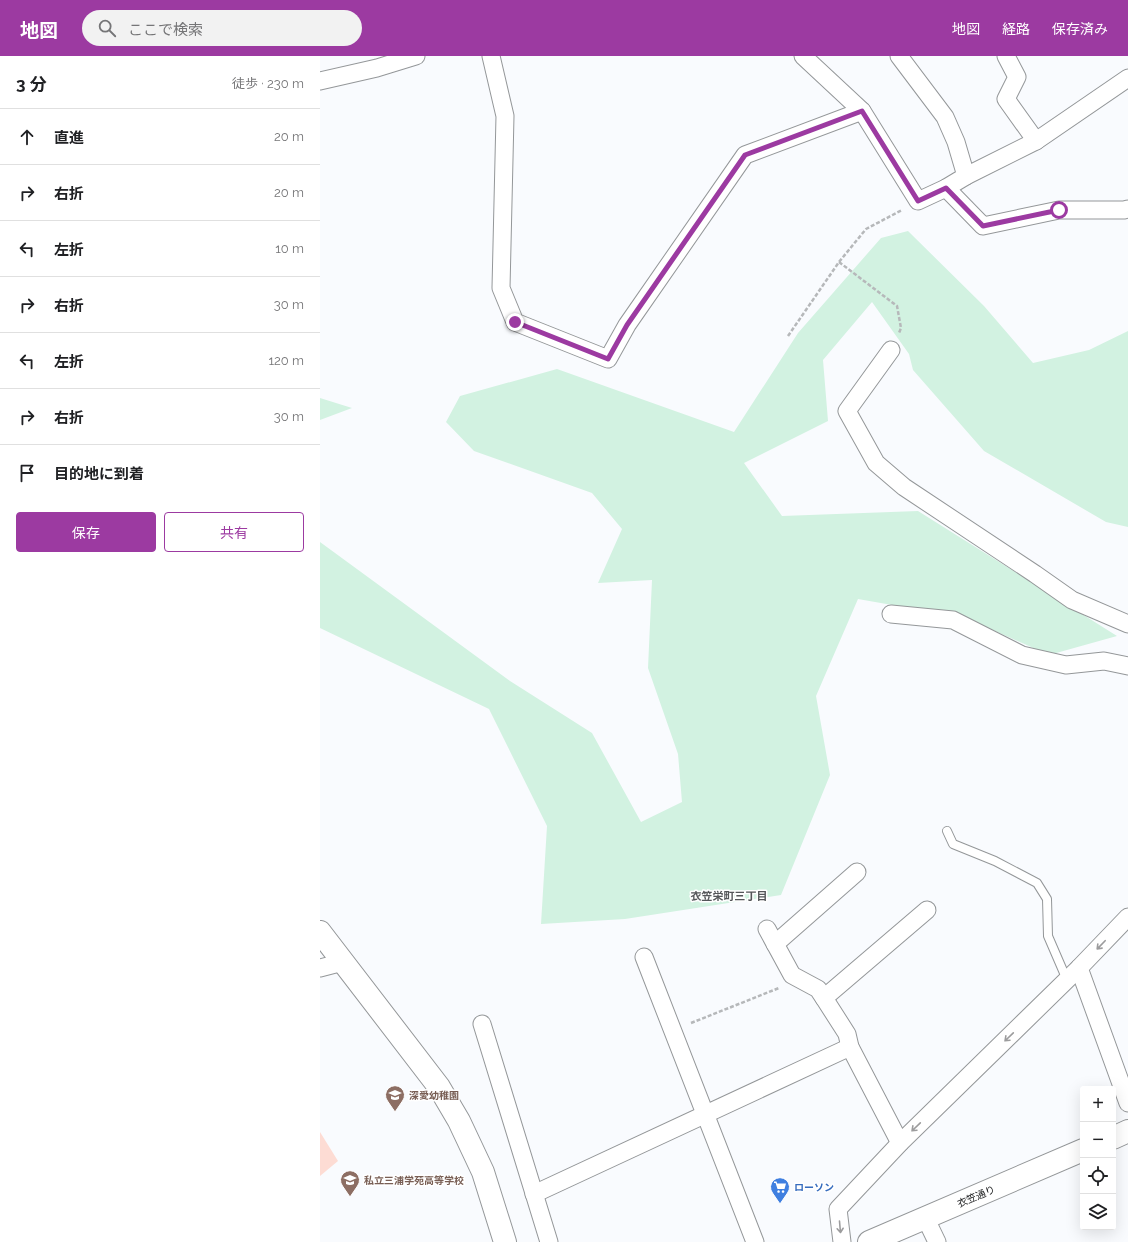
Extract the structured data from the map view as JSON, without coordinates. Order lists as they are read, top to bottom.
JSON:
{
  "streets": {
    "street": ["衣笠通り"]
  },
  "districts": ["衣笠栄町三丁目"],
  "places": {
    "school or university": ["深愛幼稚園", "私立三浦学苑高等学校"],
    "supermarket": ["ローソン"]
  },
  "page": {
    "header": "地図",
    "search": "ここで検索",
    "nav": ["地図", "経路", "保存済み"],
    "heading": ["3 分", "徒歩 · 230 m"],
    "list": [
      ["直進", "20 m"],
      ["右折", "20 m"],
      ["左折", "10 m"],
      ["右折", "30 m"],
      ["左折", "120 m"],
      ["右折", "30 m"],
      "目的地に到着"
    ],
    "buttons": ["保存", "共有"],
    "map_buttons": ["+", "−"]
  }
}
